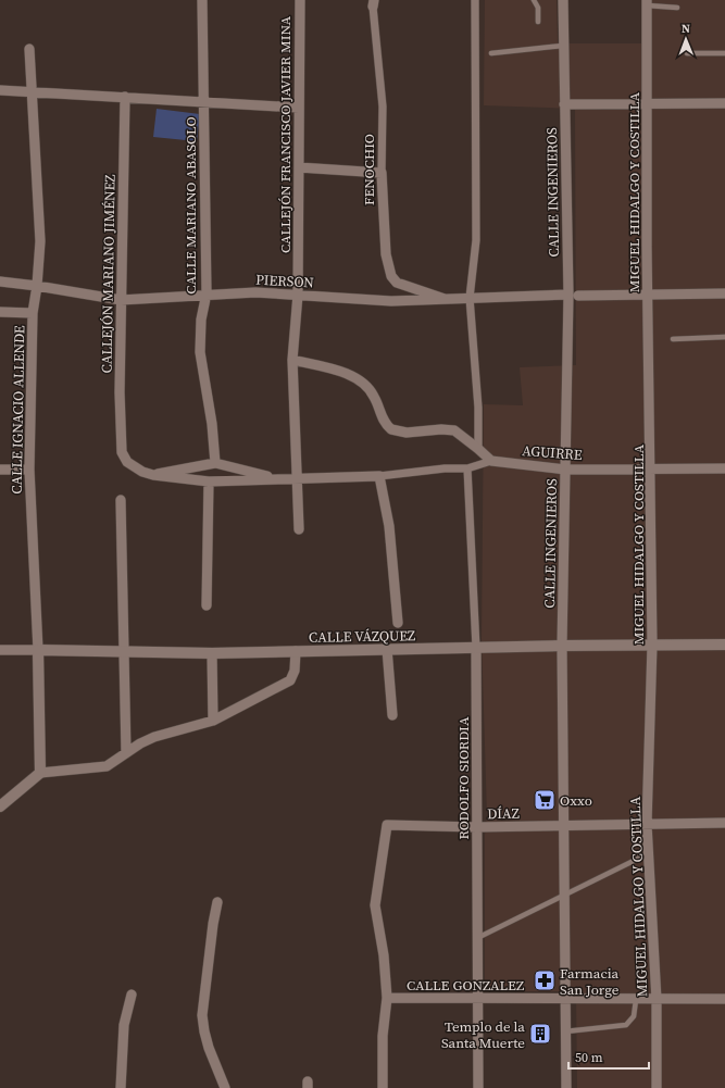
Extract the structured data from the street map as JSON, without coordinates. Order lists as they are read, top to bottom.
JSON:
{
  "streets": {
    "street": [
      "CALLEJÓN FRANCISCO JAVIER MINA",
      "FENOCHIO",
      "CALLE INGENIEROS",
      "MIGUEL HIDALGO Y COSTILLA",
      "CALLE MARIANO ABASOLO",
      "CALLEJÓN MARIANO JIMÉNEZ",
      "PIERSON",
      "CALLE IGNACIO ALLENDE",
      "AGUIRRE",
      "CALLE VÁZQUEZ",
      "RODOLFO SIORDIA",
      "DÍAZ",
      "CALLE GONZALEZ"
    ]
  },
  "crossings": [
    ["CALLEJÓN FRANCISCO JAVIER MINA", "PIERSON"],
    ["FENOCHIO", "PIERSON"],
    ["CALLE INGENIEROS", "PIERSON"],
    ["CALLE INGENIEROS", "AGUIRRE"],
    ["CALLE INGENIEROS", "CALLE VÁZQUEZ"],
    ["CALLE INGENIEROS", "DÍAZ"],
    ["CALLE INGENIEROS", "CALLE GONZALEZ"],
    ["MIGUEL HIDALGO Y COSTILLA", "PIERSON"],
    ["MIGUEL HIDALGO Y COSTILLA", "AGUIRRE"],
    ["MIGUEL HIDALGO Y COSTILLA", "CALLE VÁZQUEZ"],
    ["MIGUEL HIDALGO Y COSTILLA", "DÍAZ"],
    ["MIGUEL HIDALGO Y COSTILLA", "CALLE GONZALEZ"],
    ["CALLE MARIANO ABASOLO", "PIERSON"],
    ["CALLEJÓN MARIANO JIMÉNEZ", "PIERSON"],
    ["PIERSON", "CALLE IGNACIO ALLENDE"],
    ["CALLE IGNACIO ALLENDE", "CALLE VÁZQUEZ"],
    ["AGUIRRE", "RODOLFO SIORDIA"],
    ["CALLE VÁZQUEZ", "RODOLFO SIORDIA"],
    ["RODOLFO SIORDIA", "DÍAZ"],
    ["RODOLFO SIORDIA", "CALLE GONZALEZ"],
    ["DÍAZ", "CALLE GONZALEZ"]
  ],
  "places": {
    "supermarket": ["Oxxo"],
    "pharmacy": ["Farmacia San Jorge"],
    "building": ["Templo de la Santa Muerte"]
  },
  "scale_bar": "50 m",
  "north": "top"
}
